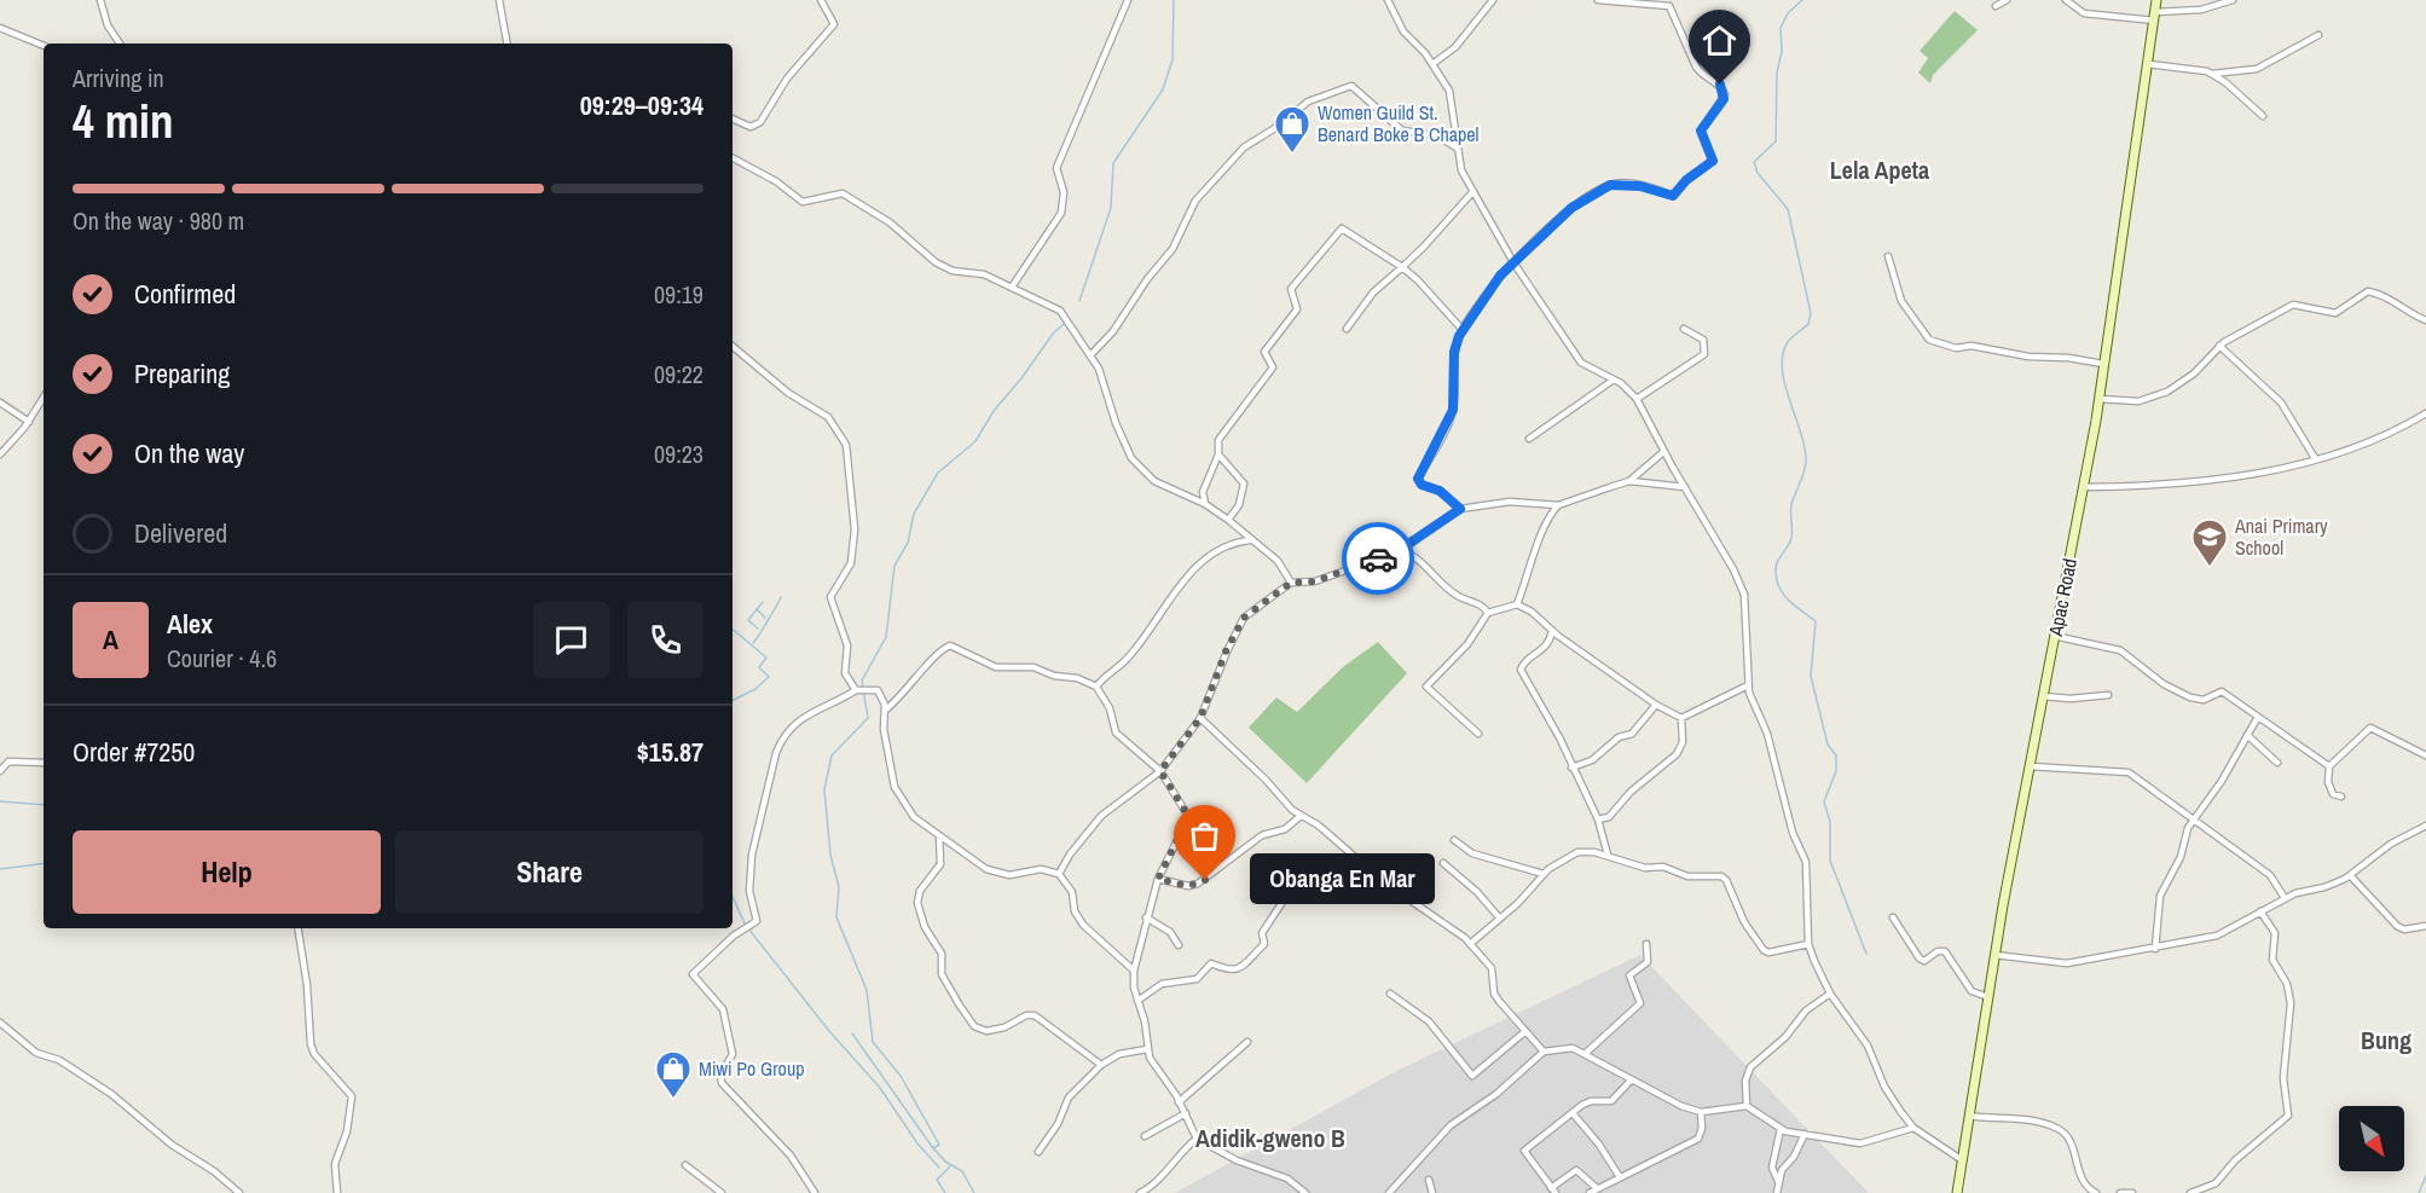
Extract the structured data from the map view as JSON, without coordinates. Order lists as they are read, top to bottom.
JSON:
{
  "streets": {
    "main road": ["Apac Road"]
  },
  "districts": ["Lela Apeta", "Bung", "Adidik-gweno B"],
  "places": {
    "shop": ["Women Guild St. Benard Boke B Chapel", "Miwi Po Group"],
    "school or university": ["Anai Primary School"],
    "other": ["Obanga En Mar"]
  },
  "north": "bottom right",
  "page": {
    "heading": ["4 min", "Arriving in", "09:29–09:34"],
    "panel": [
      "Alex",
      "Courier · 4.6",
      "Order #7250",
      "$15.87"
    ],
    "bar": "On the way · 980 m",
    "list": [
      ["Confirmed", "09:19"],
      ["Preparing", "09:22"],
      ["On the way", "09:23"],
      "Delivered"
    ],
    "round": "A",
    "buttons": ["Help", "Share"],
    "bubble": "Obanga En Mar"
  }
}
